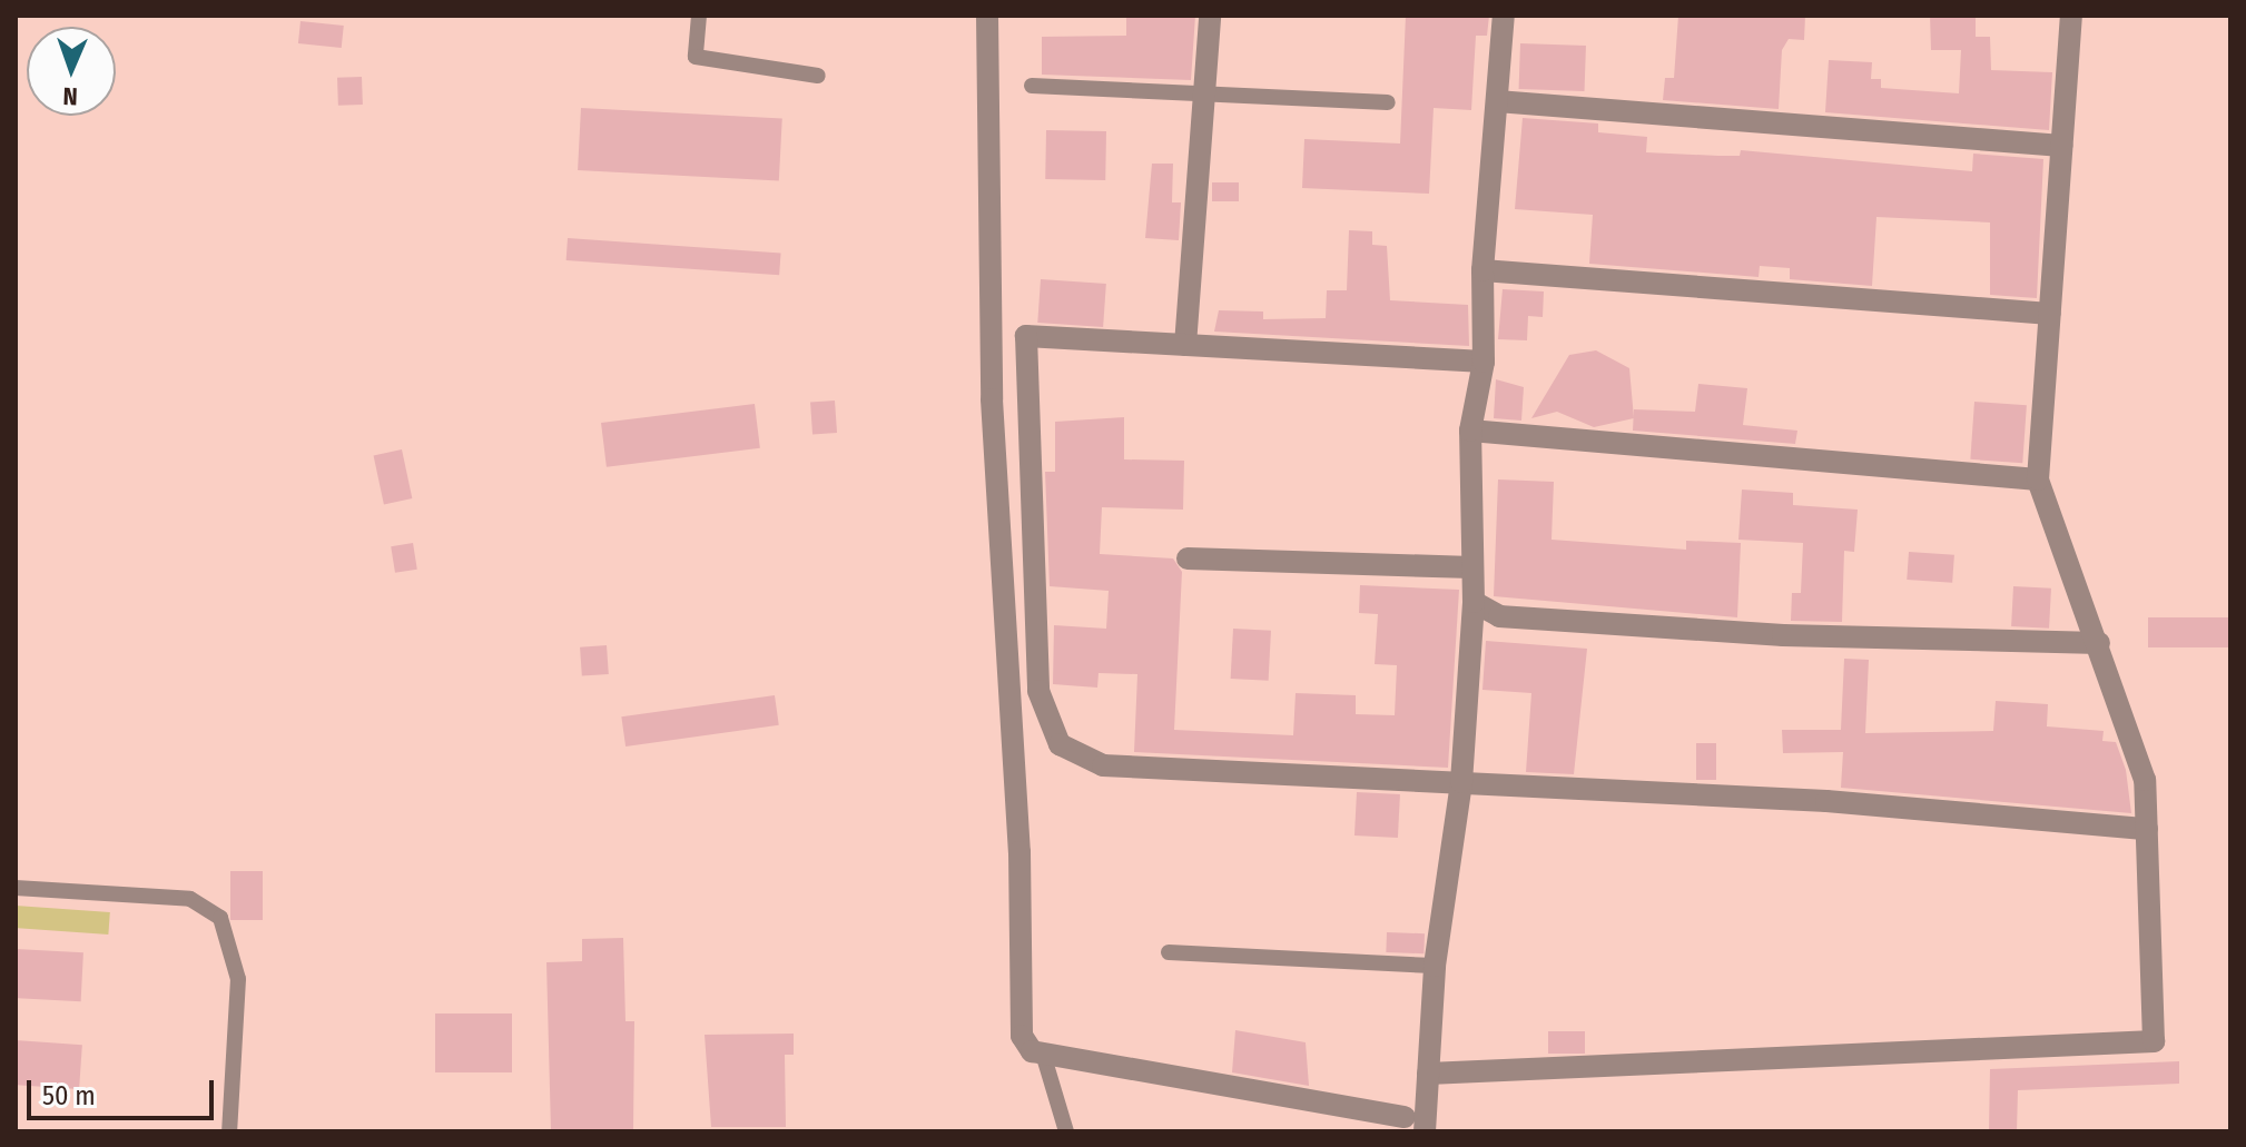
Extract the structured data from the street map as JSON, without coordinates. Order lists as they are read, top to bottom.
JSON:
{
  "scale_bar": "50 m",
  "north": "bottom"
}
